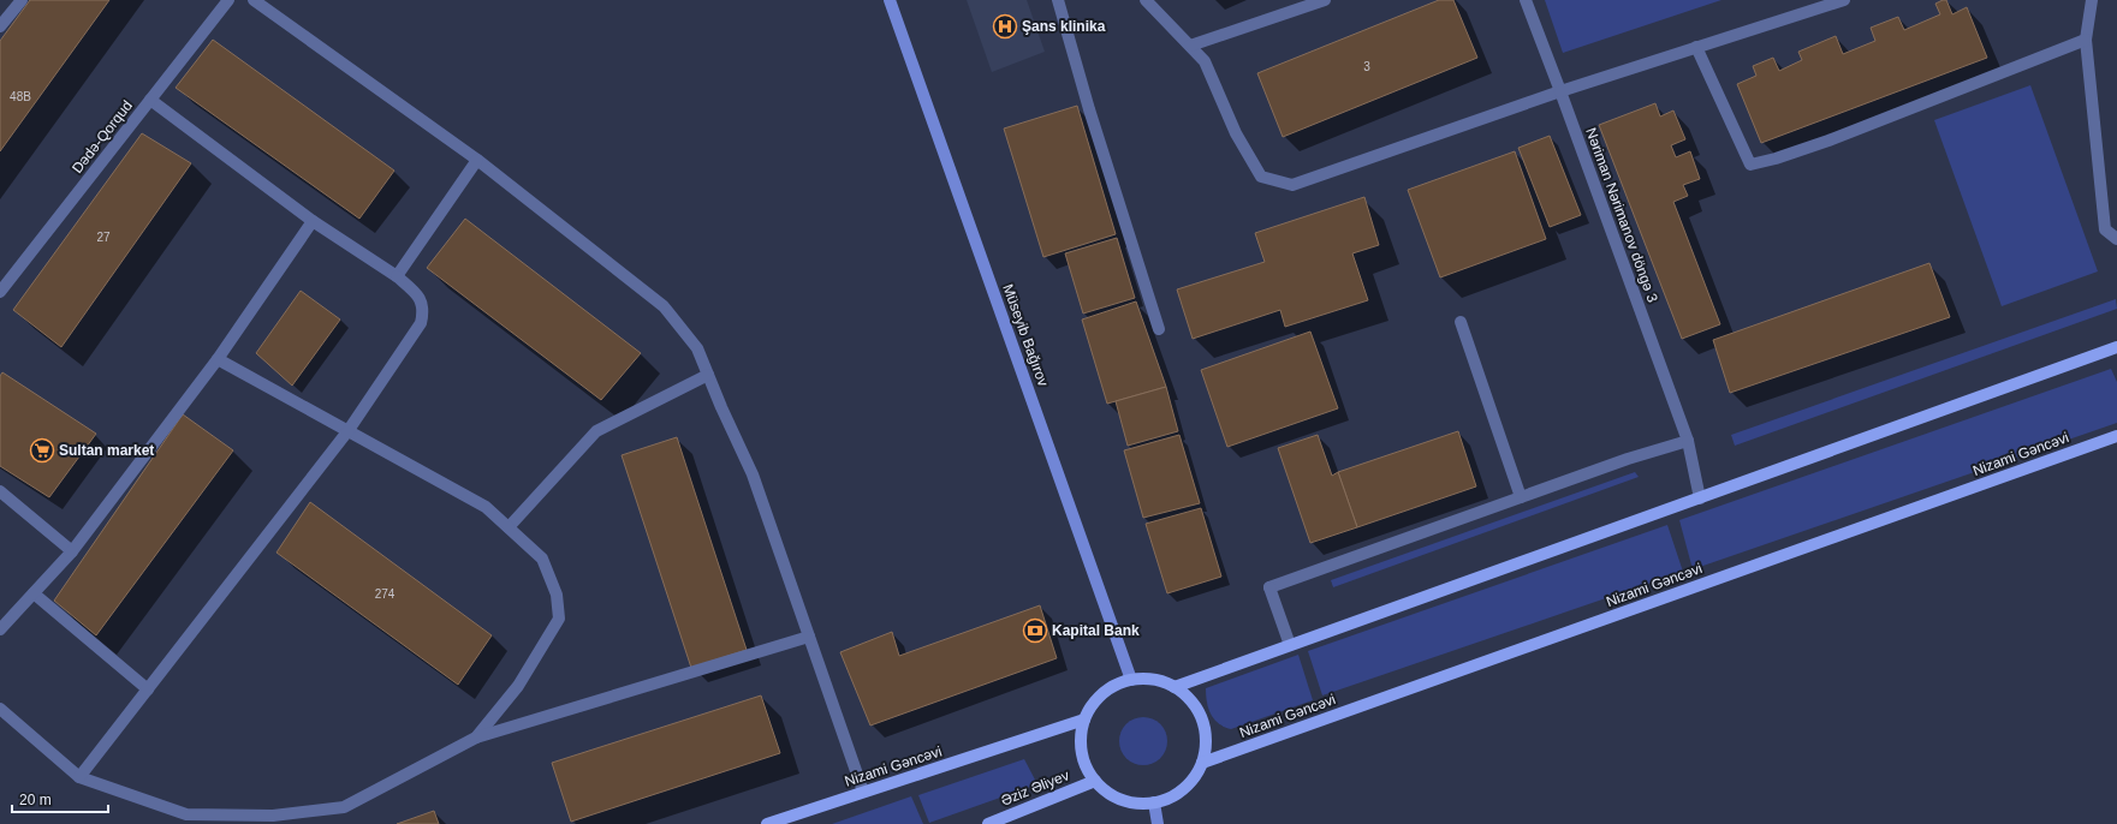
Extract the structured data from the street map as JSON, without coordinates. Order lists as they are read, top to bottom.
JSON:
{
  "streets": {
    "main road": ["Nizami Gəncəvi", "Əziz Əliyev"],
    "street": ["Dədə-Qorqud", "Nəriman Nərimanov döngə 3", "Müseyib Bağırov"]
  },
  "crossings": [
    ["Müseyib Bağırov", "Nizami Gəncəvi"],
    ["Müseyib Bağırov", "Əziz Əliyev"],
    ["Nizami Gəncəvi", "Əziz Əliyev"]
  ],
  "places": {
    "hospital": ["Şans klinika"],
    "supermarket": ["Sultan market"],
    "bank": ["Kapital Bank"]
  },
  "house_numbers": [
    "3",
    "48B",
    "27",
    "274"
  ],
  "scale_bar": "20 m"
}
